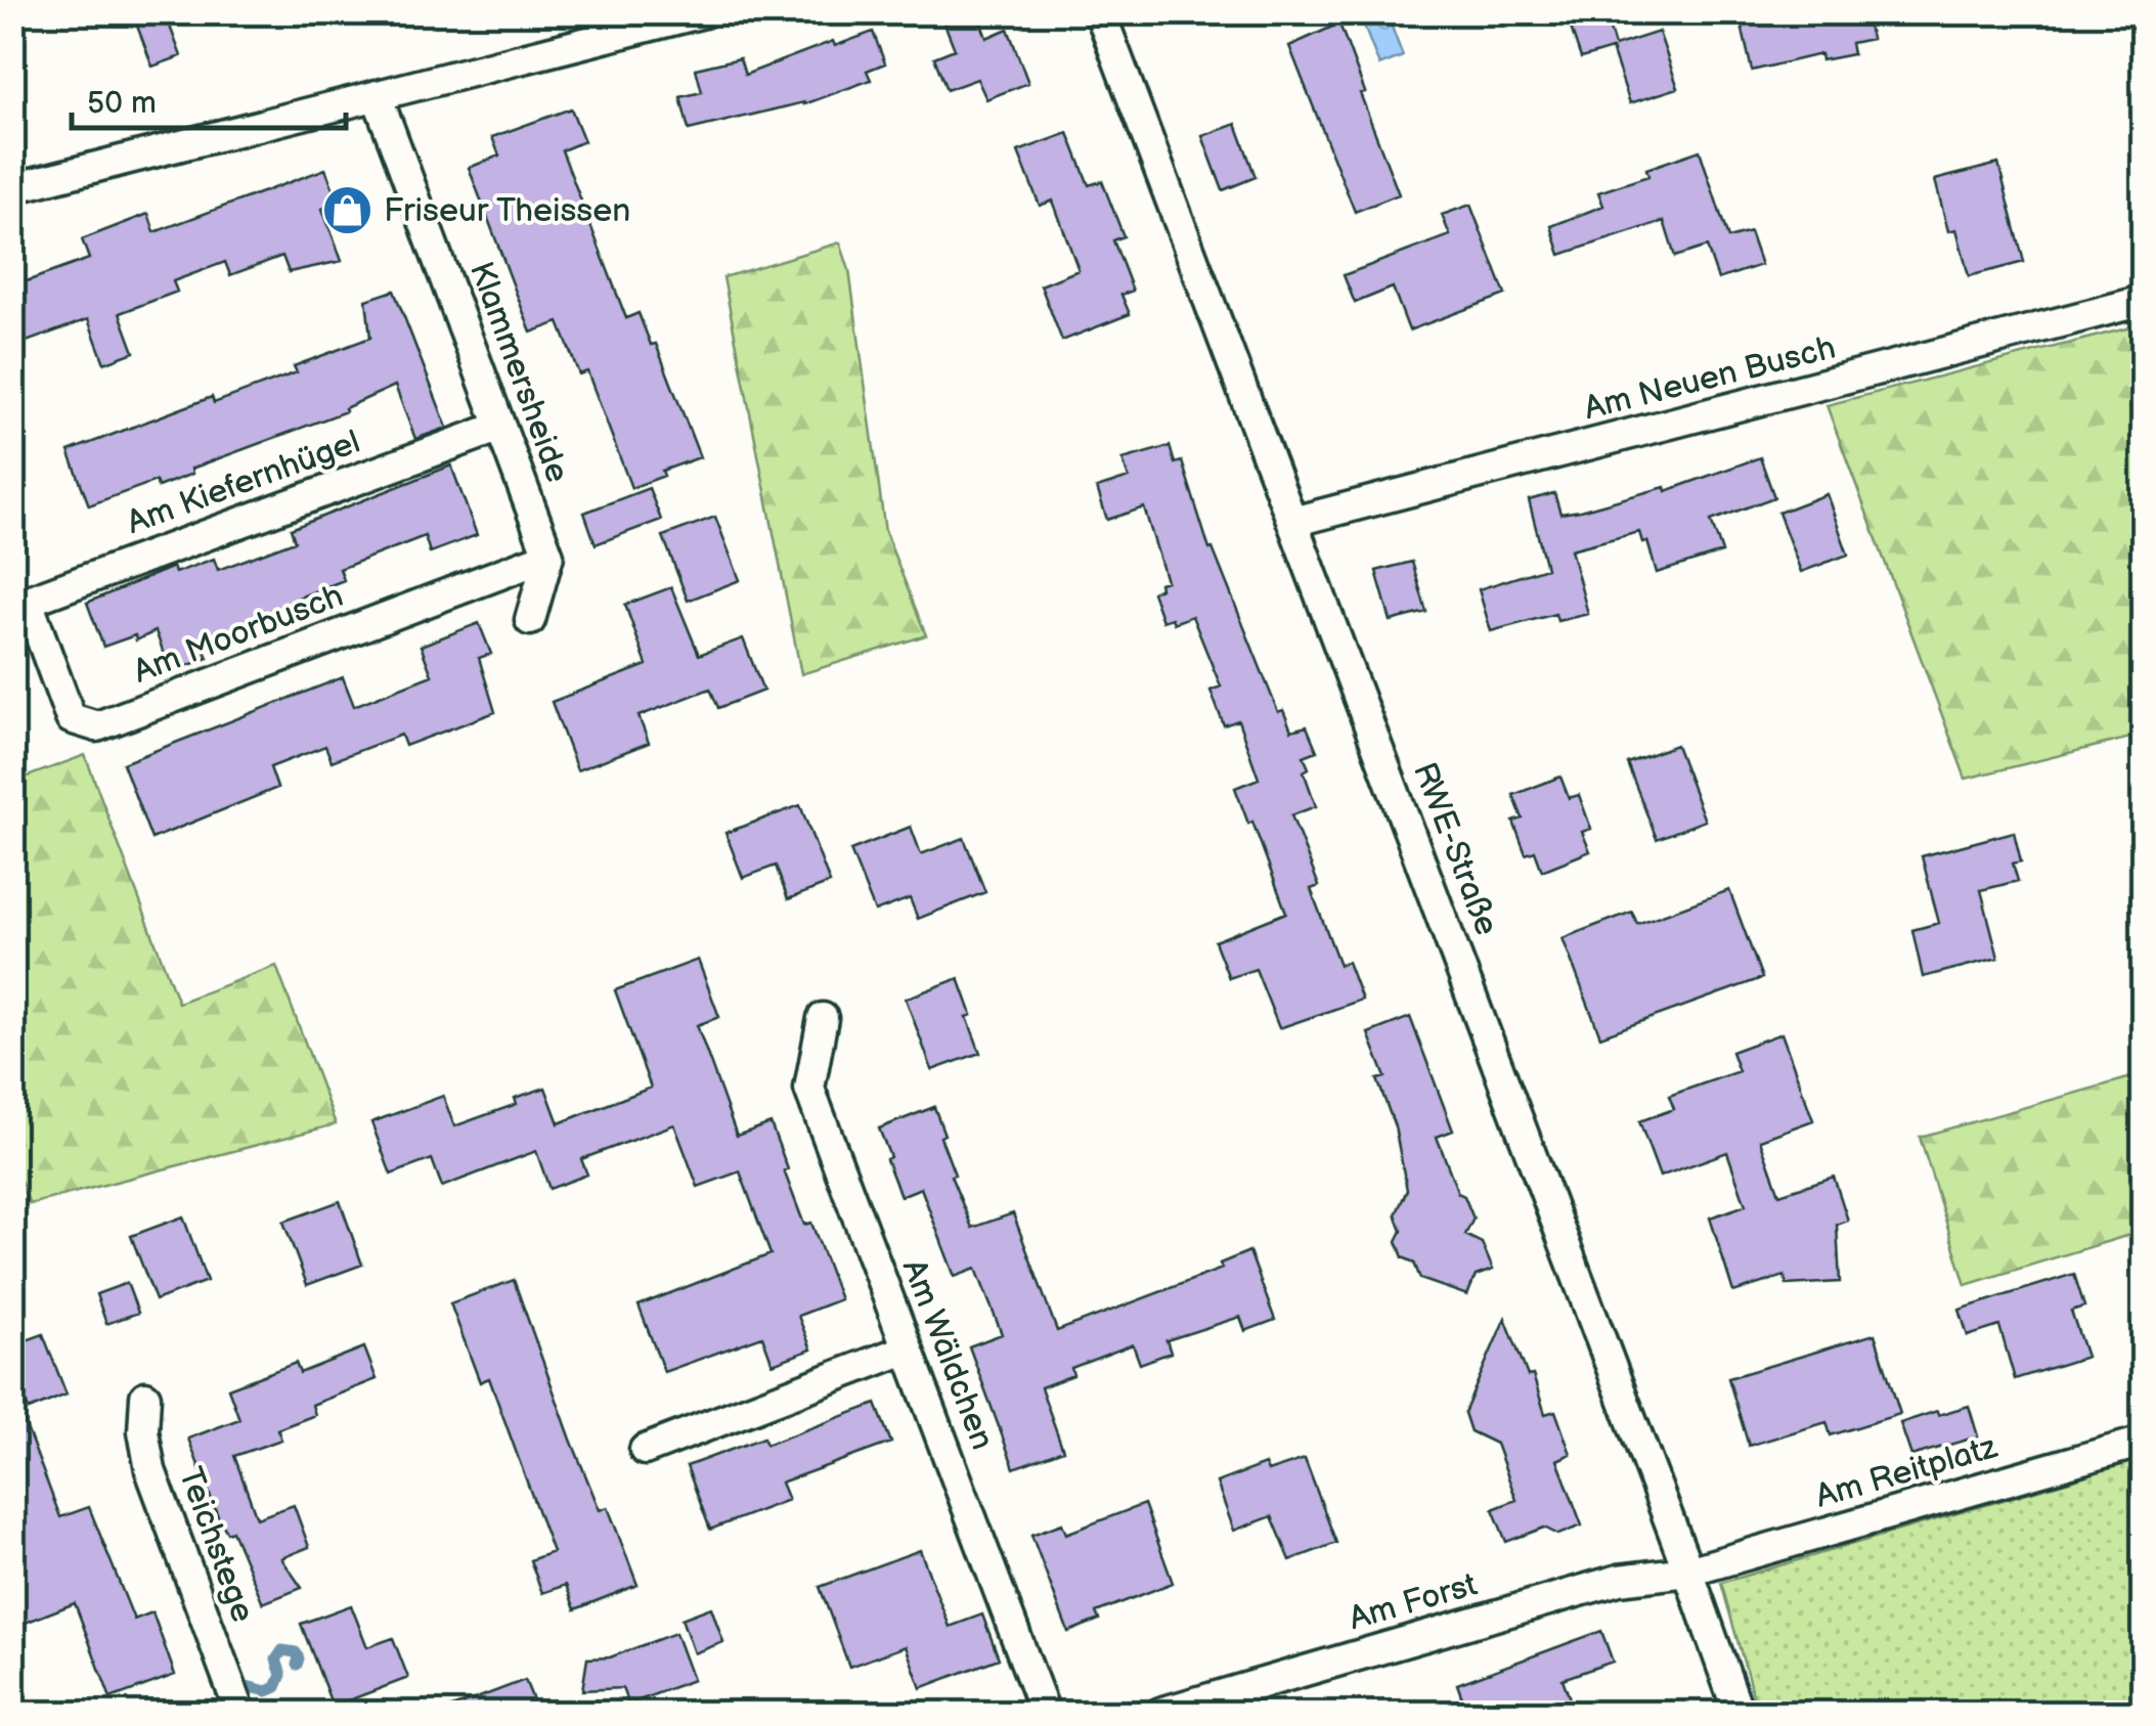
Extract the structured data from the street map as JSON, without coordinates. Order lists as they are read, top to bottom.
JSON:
{
  "streets": {
    "street": [
      "Klammersheide",
      "Am Neuen Busch",
      "Am Kiefernhügel",
      "Am Moorbusch",
      "RWE-Straße",
      "Am Wäldchen",
      "Am Reitplatz",
      "Teichstege",
      "Am Forst"
    ]
  },
  "crossings": [
    ["Klammersheide", "Am Kiefernhügel"],
    ["Klammersheide", "Am Moorbusch"],
    ["Am Neuen Busch", "RWE-Straße"],
    ["Am Kiefernhügel", "Am Moorbusch"],
    ["RWE-Straße", "Am Reitplatz"],
    ["RWE-Straße", "Am Forst"],
    ["Am Reitplatz", "Am Forst"]
  ],
  "places": {
    "shop": ["Friseur Theissen"]
  },
  "scale_bar": "50 m"
}
